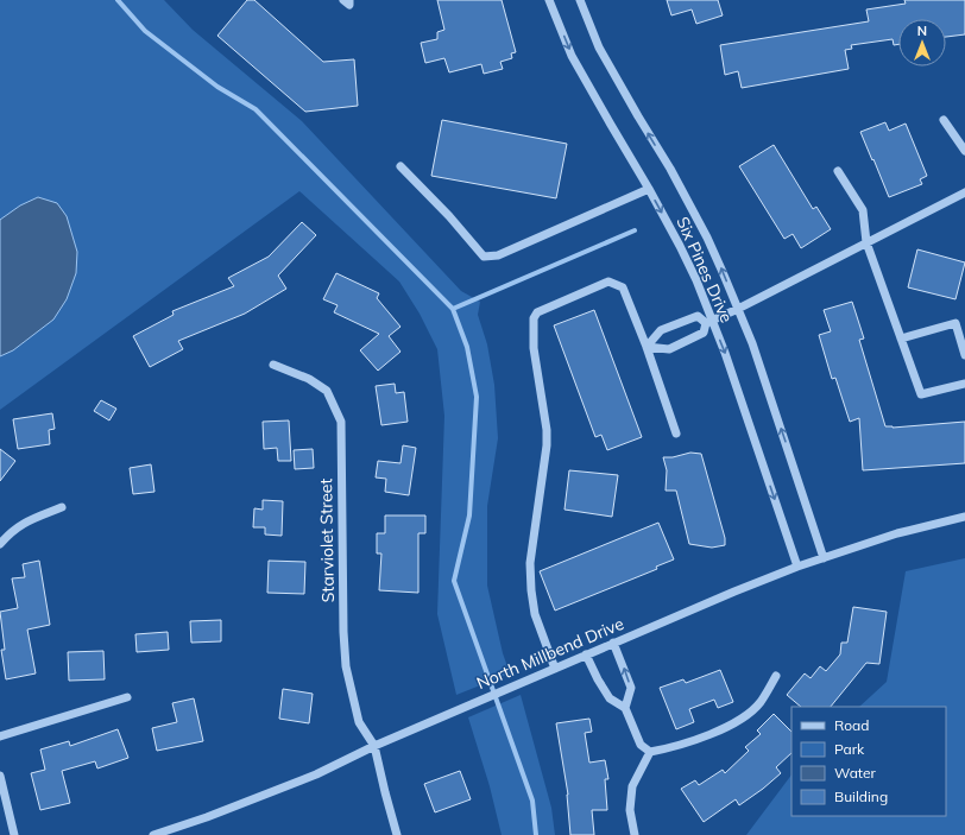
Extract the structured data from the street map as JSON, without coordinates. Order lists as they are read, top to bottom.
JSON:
{
  "streets": {
    "street": ["Six Pines Drive", "Starviolet Street", "North Millbend Drive"]
  },
  "crossings": [
    ["Six Pines Drive", "North Millbend Drive"],
    ["Starviolet Street", "North Millbend Drive"]
  ],
  "legend": [
    "Road",
    "Park",
    "Water",
    "Building"
  ],
  "north": "top"
}
